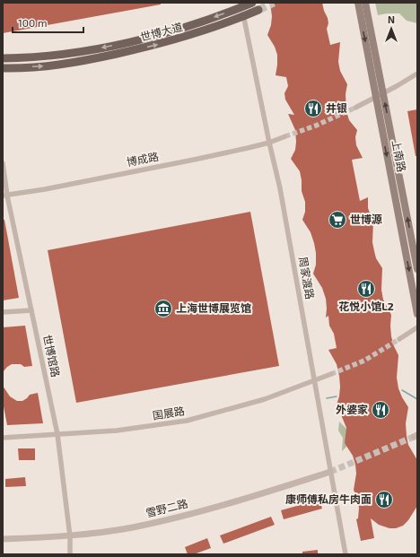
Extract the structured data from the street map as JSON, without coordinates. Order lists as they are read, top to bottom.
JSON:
{
  "streets": {
    "main road": ["世博大道", "上南路"],
    "street": [
      "博成路",
      "周家渡路",
      "世博馆路",
      "国展路",
      "雪野二路"
    ]
  },
  "crossings": [
    ["世博大道", "周家渡路"],
    ["博成路", "周家渡路"],
    ["博成路", "世博馆路"],
    ["周家渡路", "国展路"],
    ["周家渡路", "雪野二路"],
    ["世博馆路", "国展路"],
    ["世博馆路", "雪野二路"]
  ],
  "places": {
    "restaurant": [
      "井银",
      "花悦小馆L2",
      "外婆家",
      "康师傅私房牛肉面"
    ],
    "supermarket": ["世博源"],
    "museum": ["上海世博展览馆"]
  },
  "scale_bar": "100 m",
  "north": "top"
}
